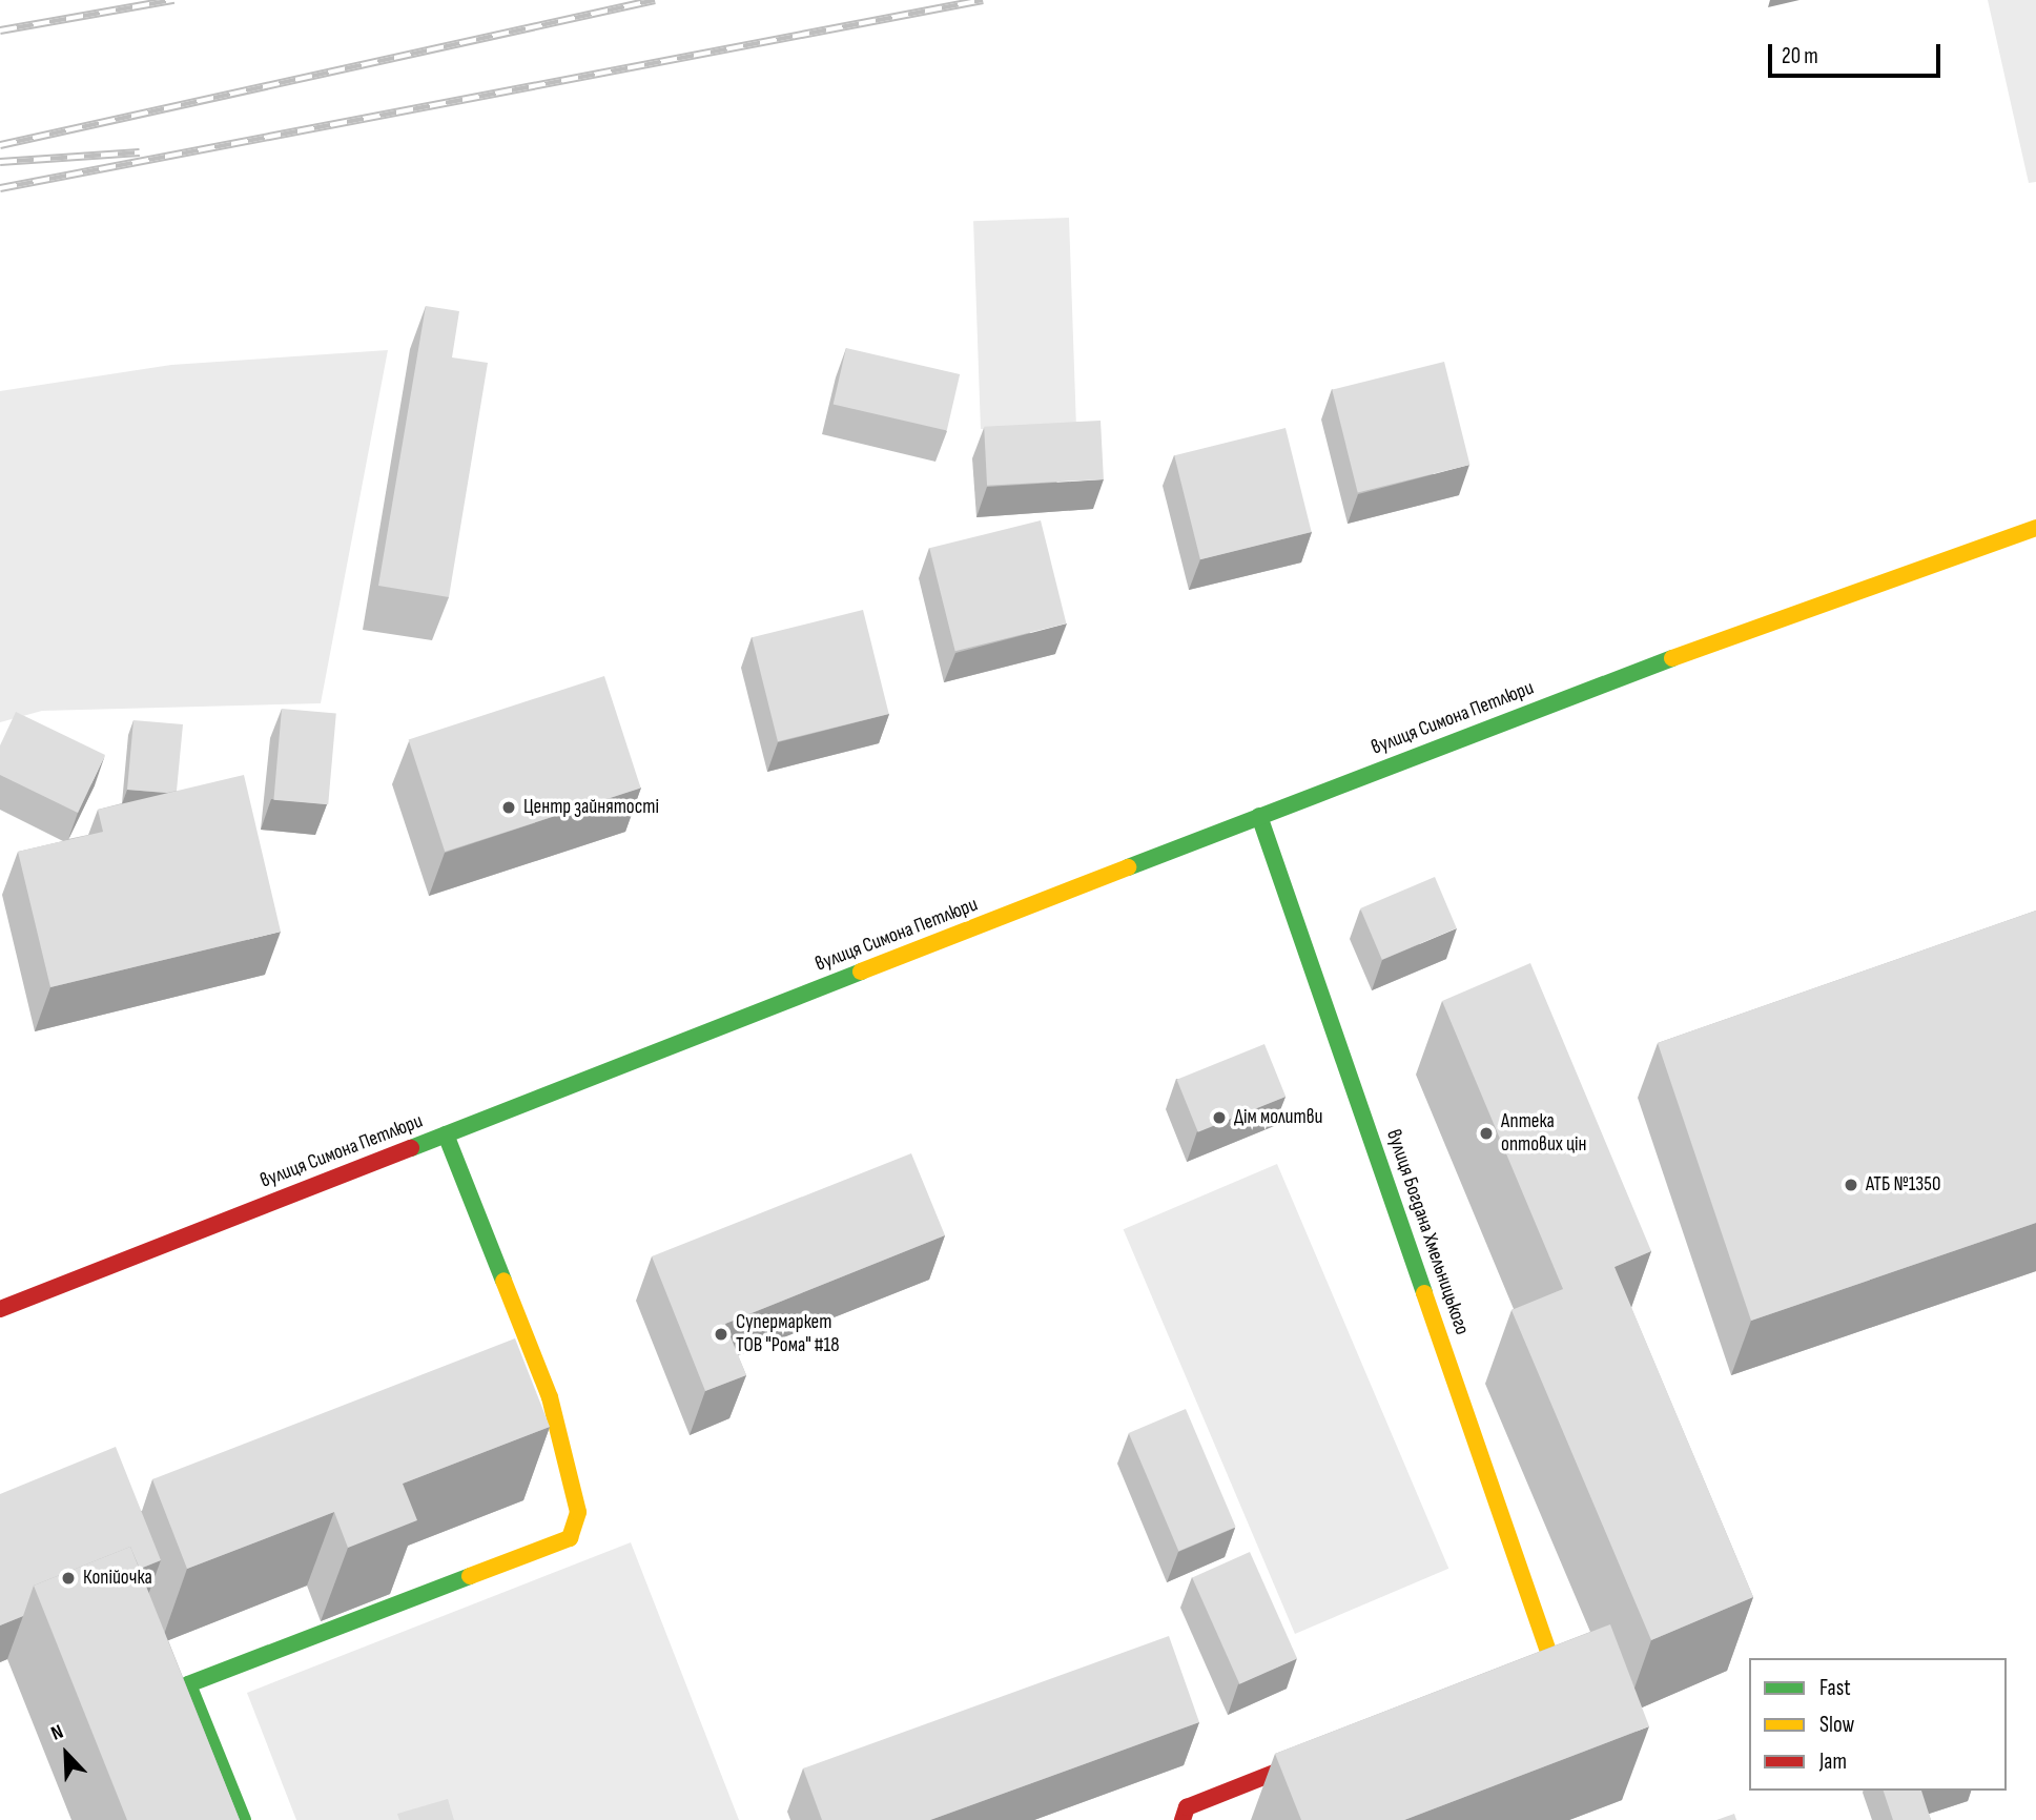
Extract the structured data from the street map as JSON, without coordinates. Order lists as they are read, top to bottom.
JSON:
{
  "streets": {
    "main road": ["вулиця Симона Петлюри", "вулиця Богдана Хмельницького"]
  },
  "crossings": [
    ["вулиця Симона Петлюри", "вулиця Богдана Хмельницького"]
  ],
  "places": [
    "Центр зайнятості",
    "Дім молитви",
    "Аптека оптових цін",
    "АТБ №1350",
    "Супермаркет ТОВ \"Рома\" #18",
    "Копійочка"
  ],
  "legend": ["Fast", "Slow", "Jam"],
  "scale_bar": "20 m",
  "north": "top left"
}
